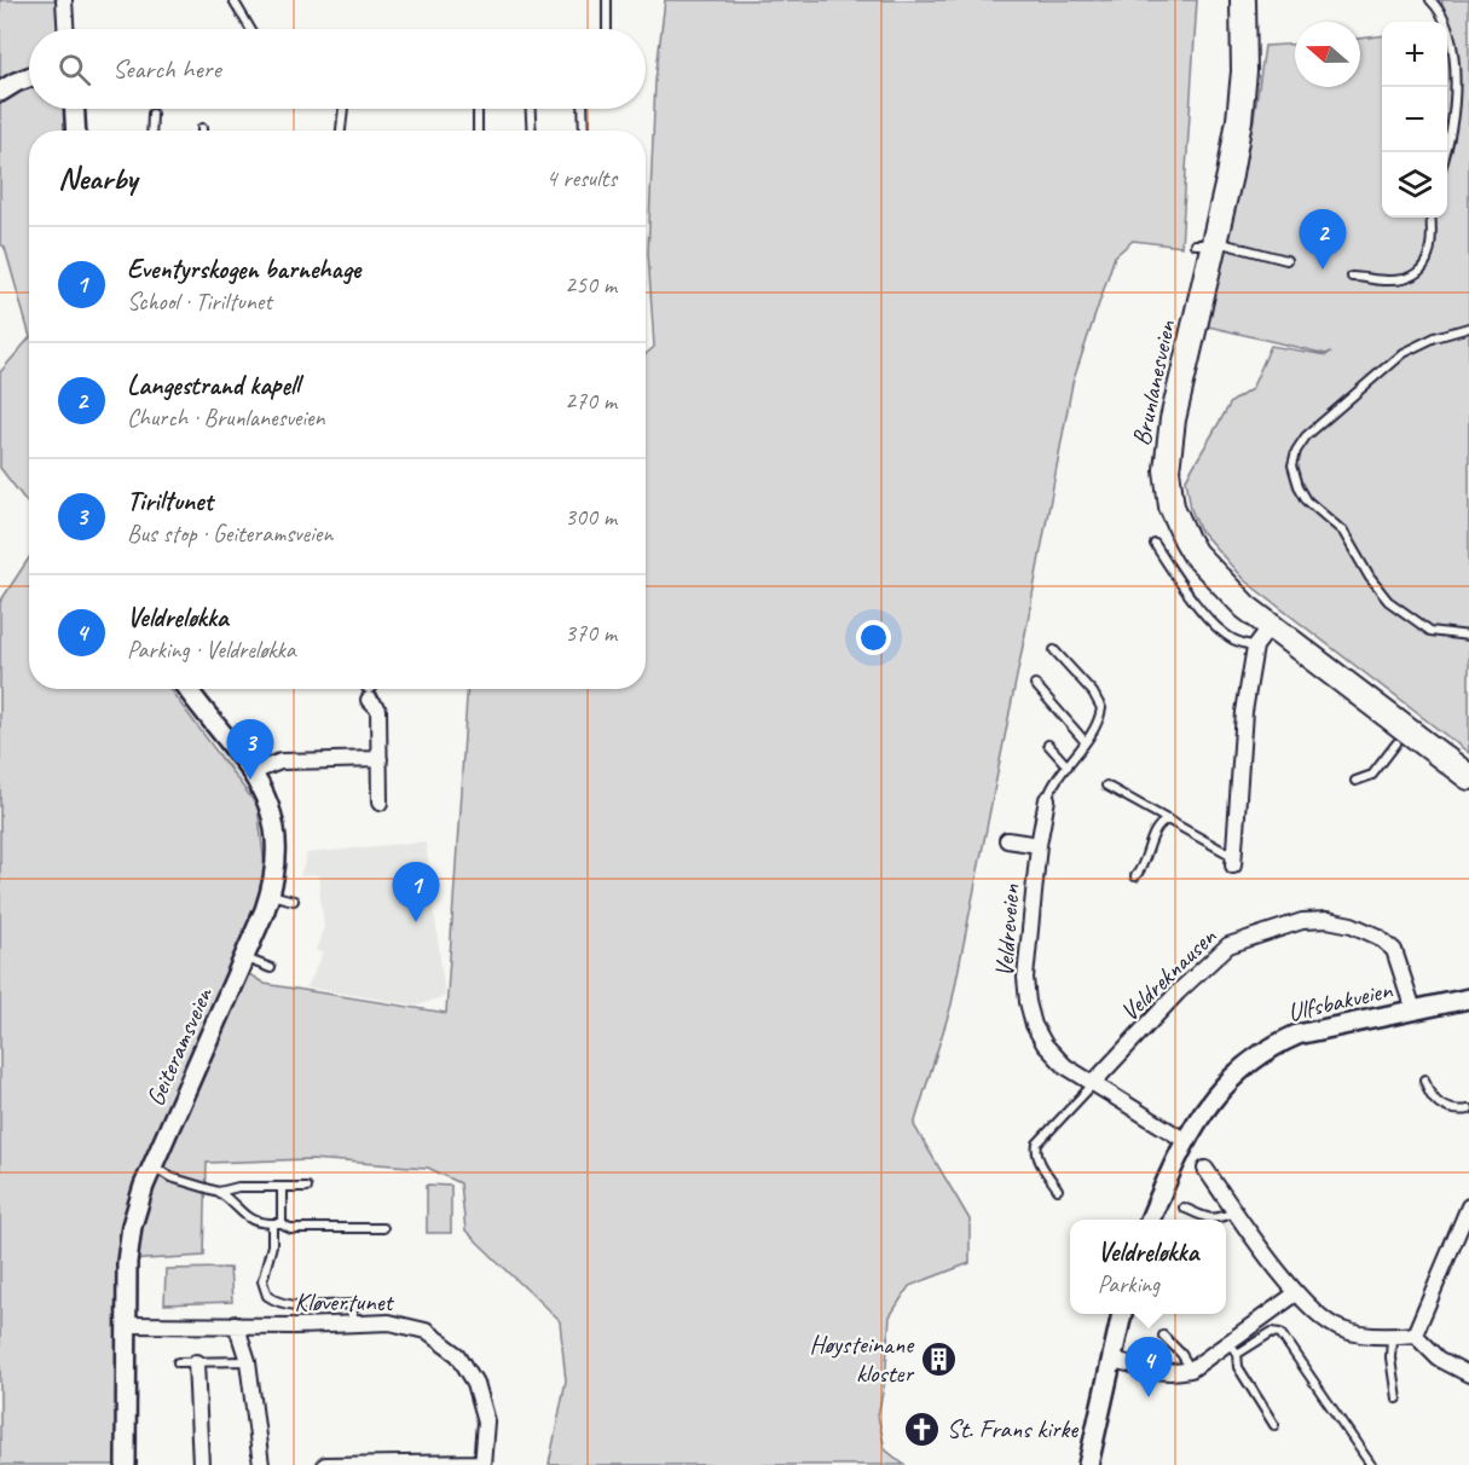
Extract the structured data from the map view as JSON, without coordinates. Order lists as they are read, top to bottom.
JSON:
{
  "streets": {
    "main road": ["Brunlanesveien"],
    "street": [
      "Veldreveien",
      "Veldreknausen",
      "Ulfsbakveien",
      "Geiteramsveien",
      "Kløvertunet"
    ]
  },
  "crossings": [
    ["Veldreveien", "Veldreknausen"],
    ["Veldreveien", "Ulfsbakveien"],
    ["Veldreknausen", "Ulfsbakveien"],
    ["Geiteramsveien", "Kløvertunet"]
  ],
  "places": {
    "building": ["Høysteinane kloster"],
    "church": ["St. Frans kirke"]
  },
  "north": "left",
  "page": {
    "map_buttons": ["+", "−"],
    "search": "Search here",
    "heading": ["Nearby", "4 results"],
    "pins": [
      "2",
      "3",
      "1",
      "4"
    ],
    "list": [
      {
        "mark": "1",
        "name": "Eventyrskogen barnehage",
        "note": "School · Tiriltunet",
        "value": "250 m"
      },
      {
        "mark": "2",
        "name": "Langestrand kapell",
        "note": "Church · Brunlanesveien",
        "value": "270 m"
      },
      {
        "mark": "3",
        "name": "Tiriltunet",
        "note": "Bus stop · Geiteramsveien",
        "value": "300 m"
      },
      {
        "mark": "4",
        "name": "Veldreløkka",
        "note": "Parking · Veldreløkka",
        "value": "370 m"
      }
    ],
    "popup": ["Veldreløkka", "Parking"]
  }
}
